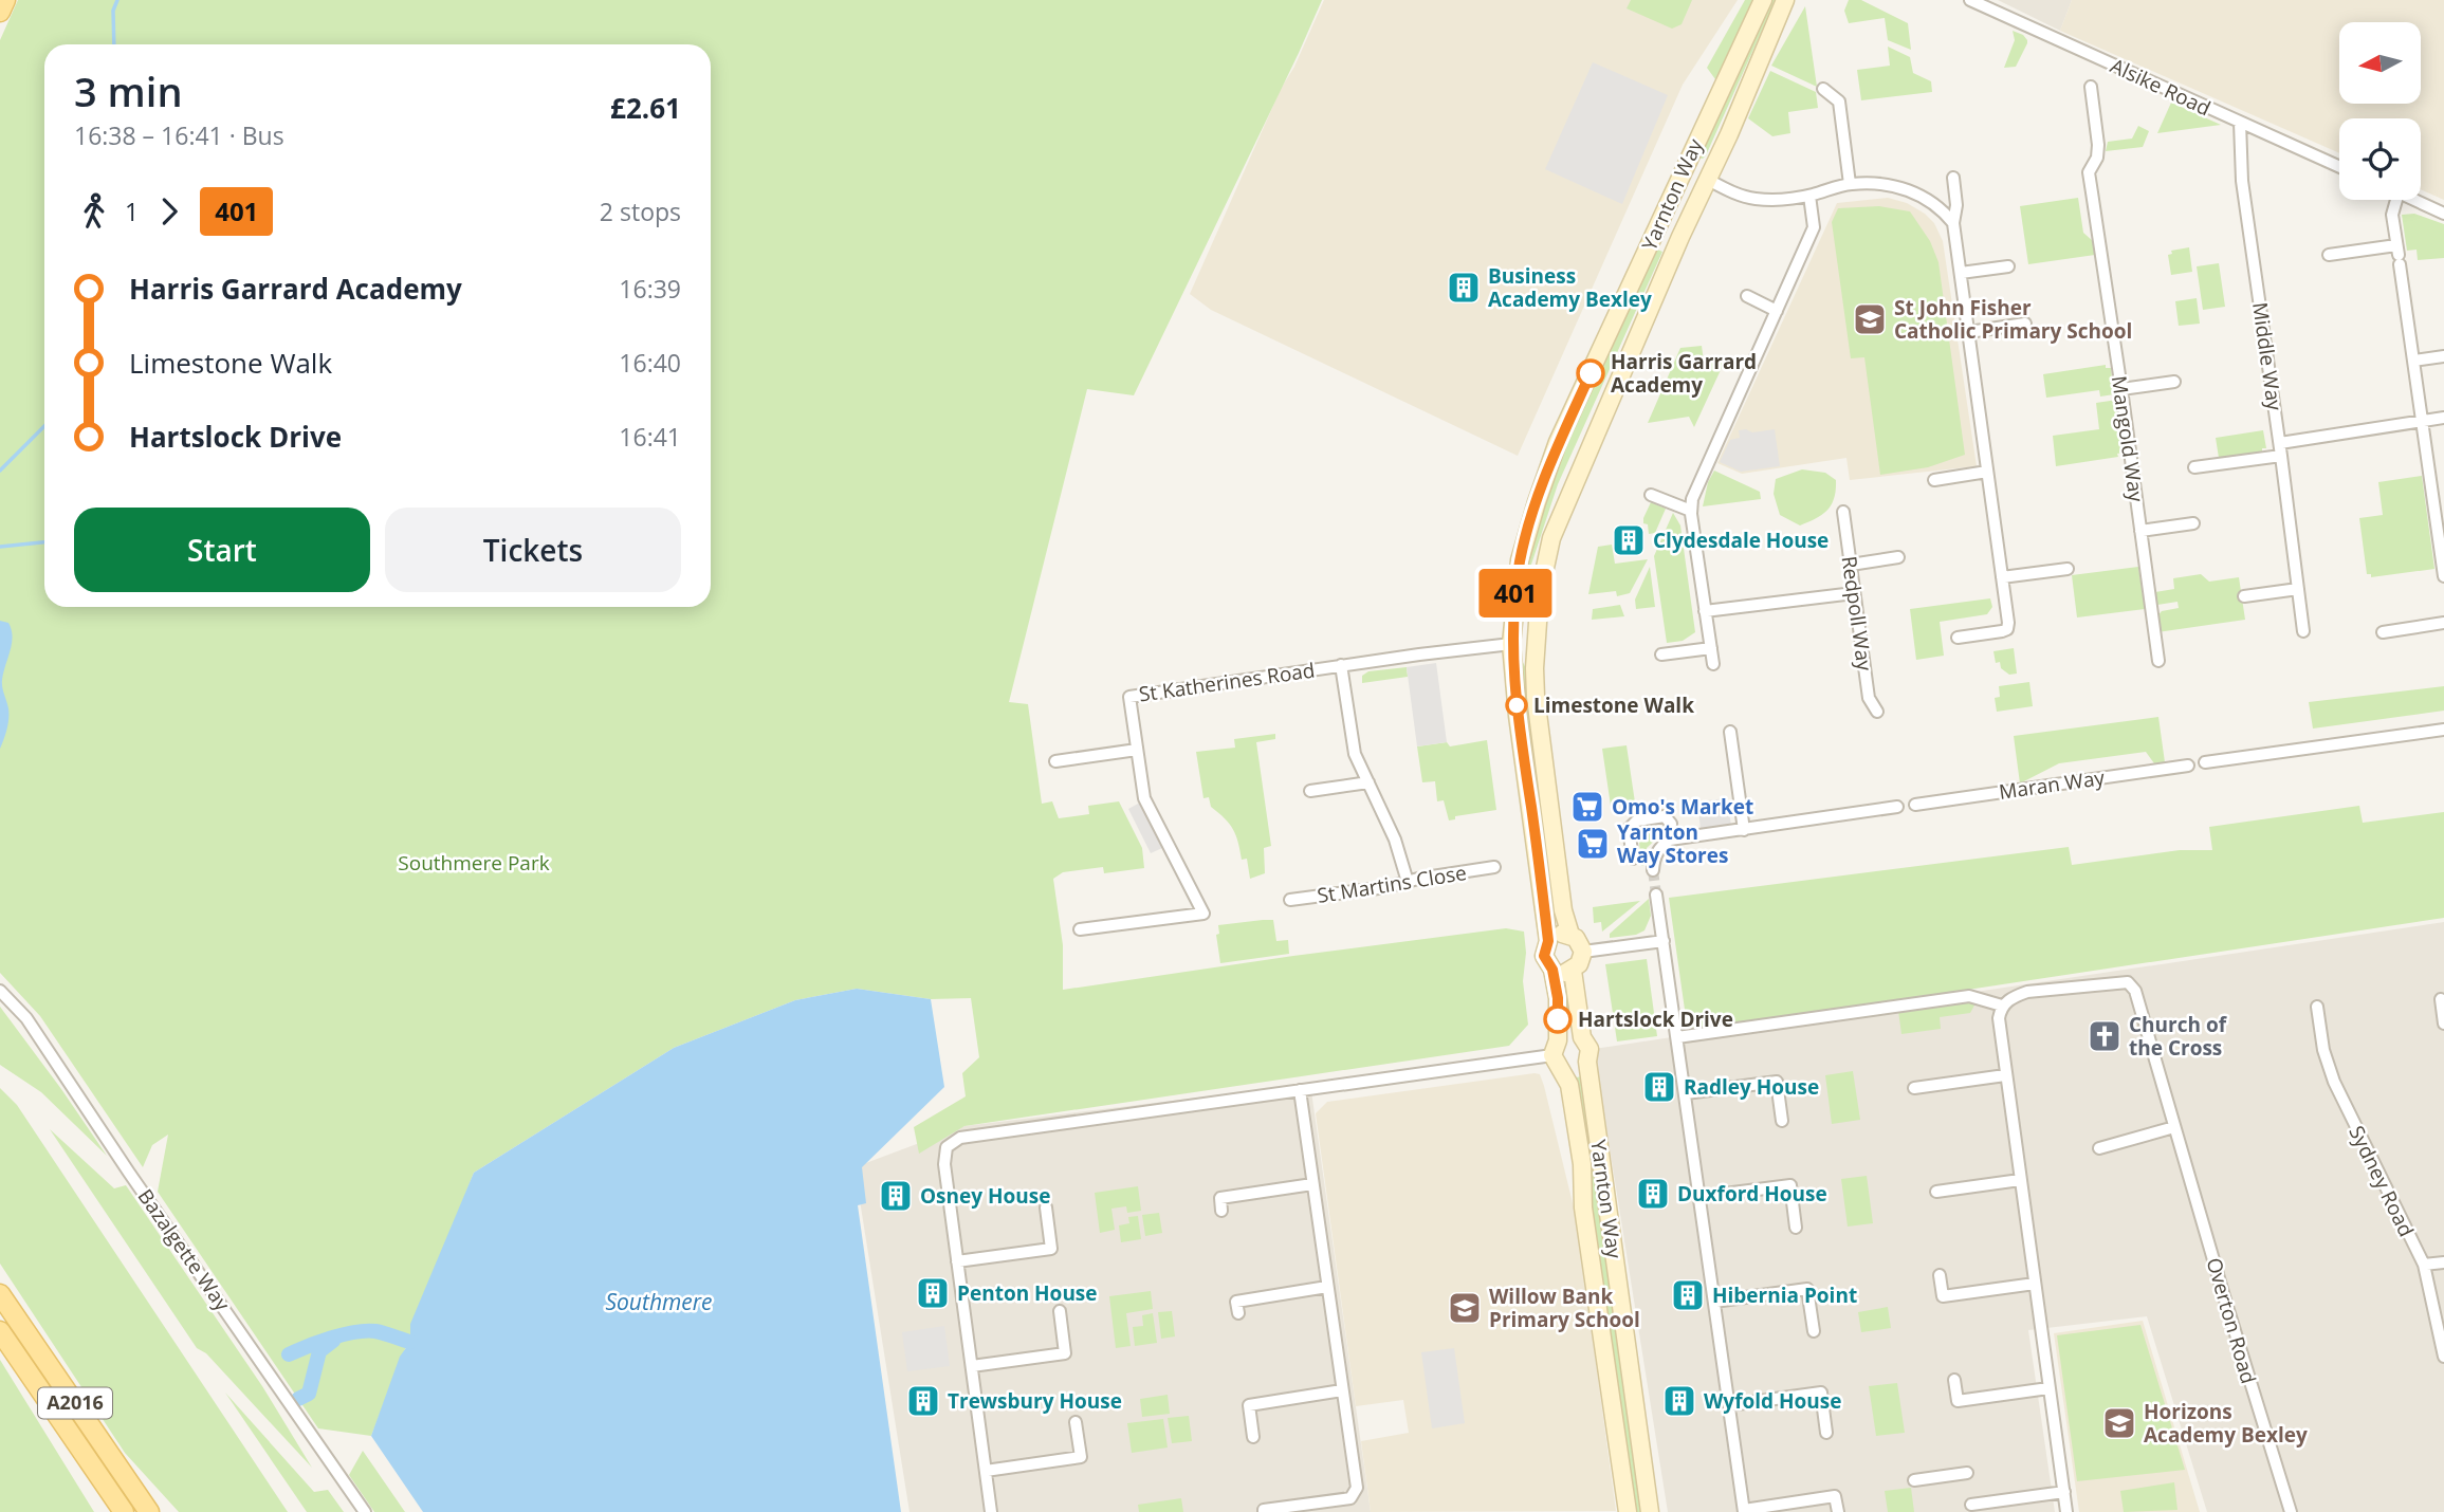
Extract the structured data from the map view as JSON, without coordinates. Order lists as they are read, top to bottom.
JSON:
{
  "streets": {
    "main road": ["A2016"],
    "street": [
      "Alsike Road",
      "Yarnton Way",
      "Middle Way",
      "Mangold Way",
      "Redpoll Way",
      "St Katherines Road",
      "Maran Way",
      "St Martins Close",
      "Sydney Road",
      "Bazalgette Way",
      "Overton Road"
    ]
  },
  "crossings": [
    ["Alsike Road", "Middle Way"],
    ["Yarnton Way", "St Katherines Road"]
  ],
  "water": ["Southmere"],
  "parks": ["Southmere Park"],
  "places": {
    "building": [
      "Business Academy Bexley",
      "Clydesdale House",
      "Radley House",
      "Duxford House",
      "Osney House",
      "Penton House",
      "Hibernia Point",
      "Trewsbury House",
      "Wyfold House"
    ],
    "school or university": ["St John Fisher Catholic Primary School", "Willow Bank Primary School", "Horizons Academy Bexley"],
    "other": ["Harris Garrard Academy", "Limestone Walk", "Hartslock Drive"],
    "supermarket": ["Omo's Market", "Yarnton Way Stores"],
    "church": ["Church of the Cross"]
  },
  "lines": ["bus line 401"],
  "north": "left",
  "page": {
    "on_map": "401",
    "heading": ["3 min", "16:38 – 16:41 · Bus", "£2.61"],
    "legs": ["1", "401", "2 stops"],
    "list": [
      {
        "name": "Harris Garrard Academy",
        "value": "16:39"
      },
      {
        "name": "Limestone Walk",
        "value": "16:40"
      },
      {
        "name": "Hartslock Drive",
        "value": "16:41"
      }
    ],
    "buttons": ["Start", "Tickets"]
  }
}
